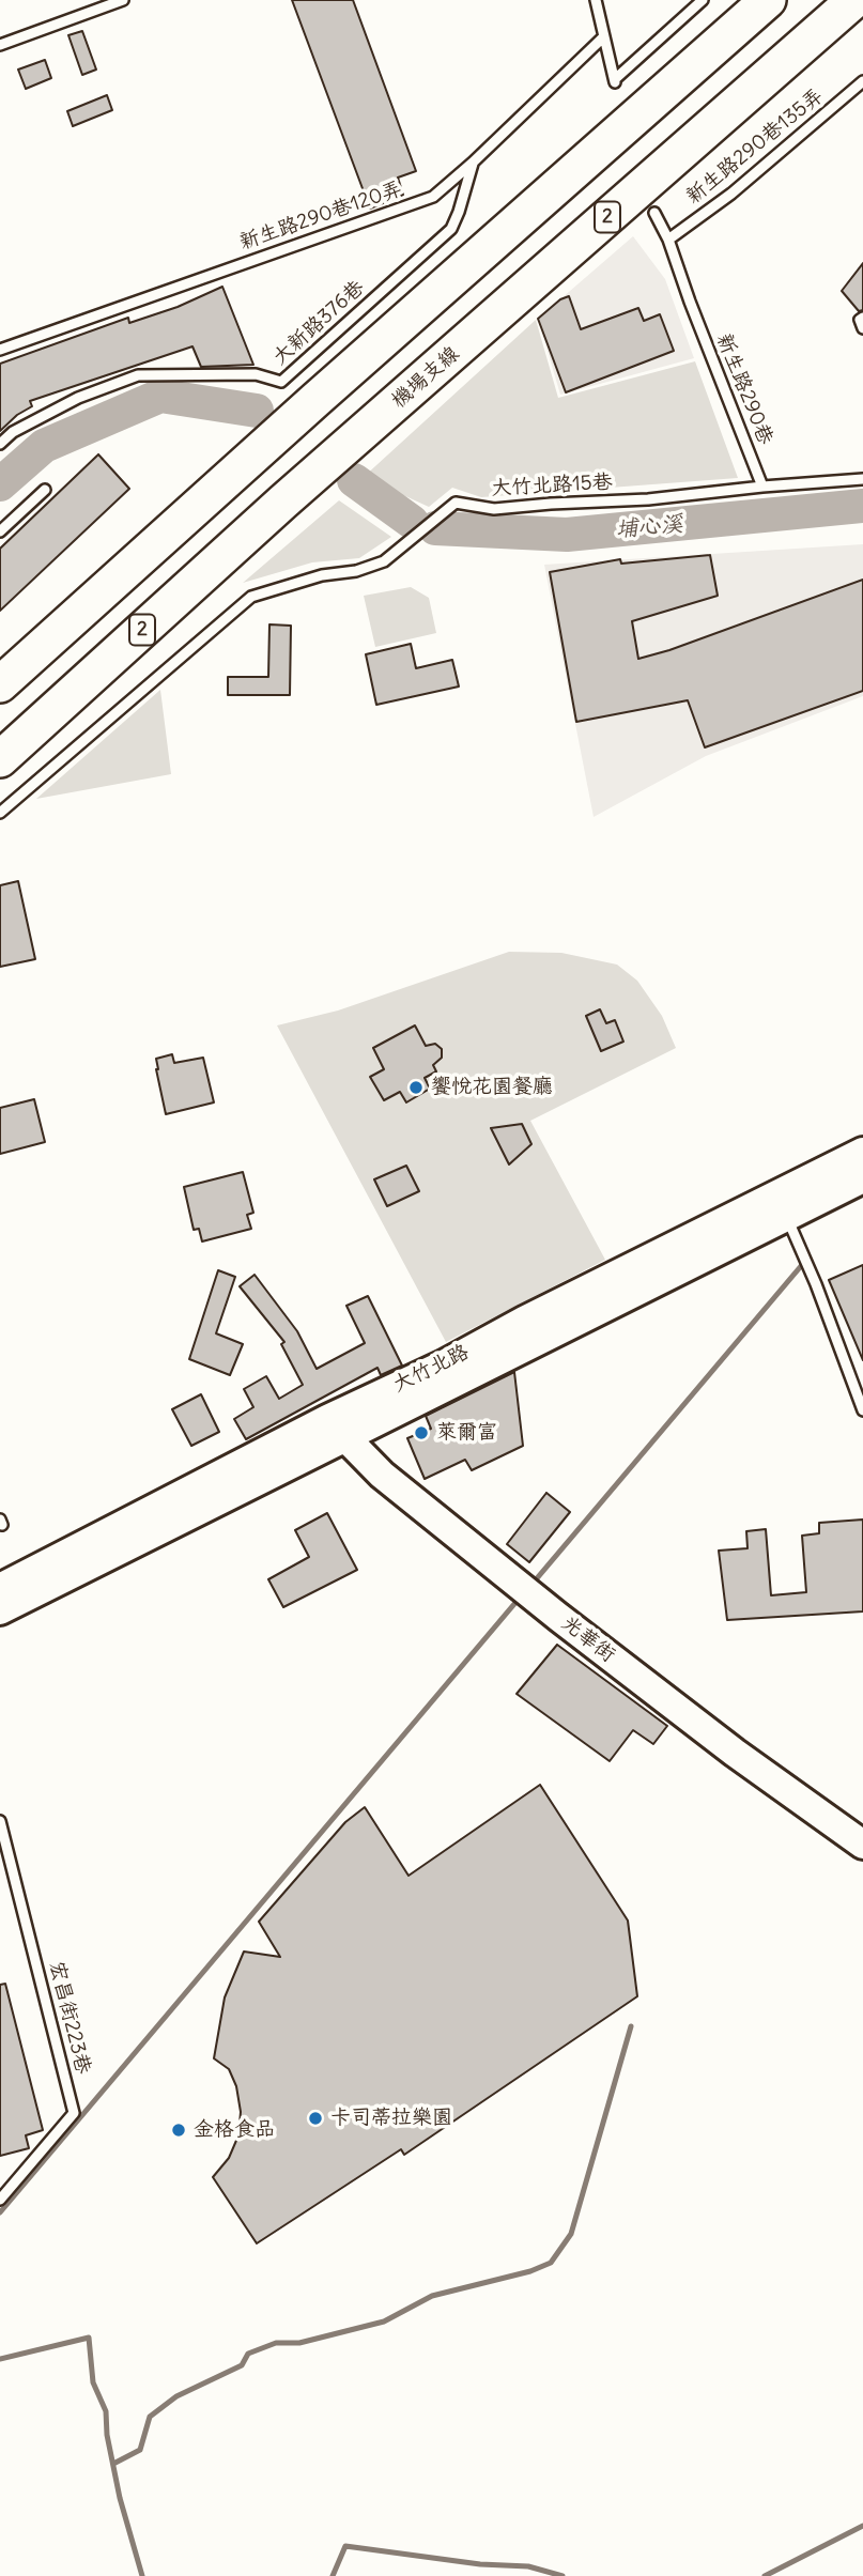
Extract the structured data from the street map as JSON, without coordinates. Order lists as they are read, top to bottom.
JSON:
{
  "streets": {
    "highway": ["2", "機場支線"],
    "street": ["大竹北路", "光華街"],
    "lane": [
      "新生路290巷135弄",
      "新生路290巷120弄",
      "大新路376巷",
      "新生路290巷",
      "大竹北路15巷",
      "宏昌街223巷"
    ]
  },
  "crossings": [
    ["新生路290巷135弄", "新生路290巷"],
    ["新生路290巷120弄", "大新路376巷"],
    ["新生路290巷", "大竹北路15巷"],
    ["大竹北路", "光華街"]
  ],
  "water": ["埔心溪"],
  "places": [
    "饗悅花園餐廳",
    "萊爾富",
    "卡司蒂拉樂園",
    "金格食品"
  ]
}
